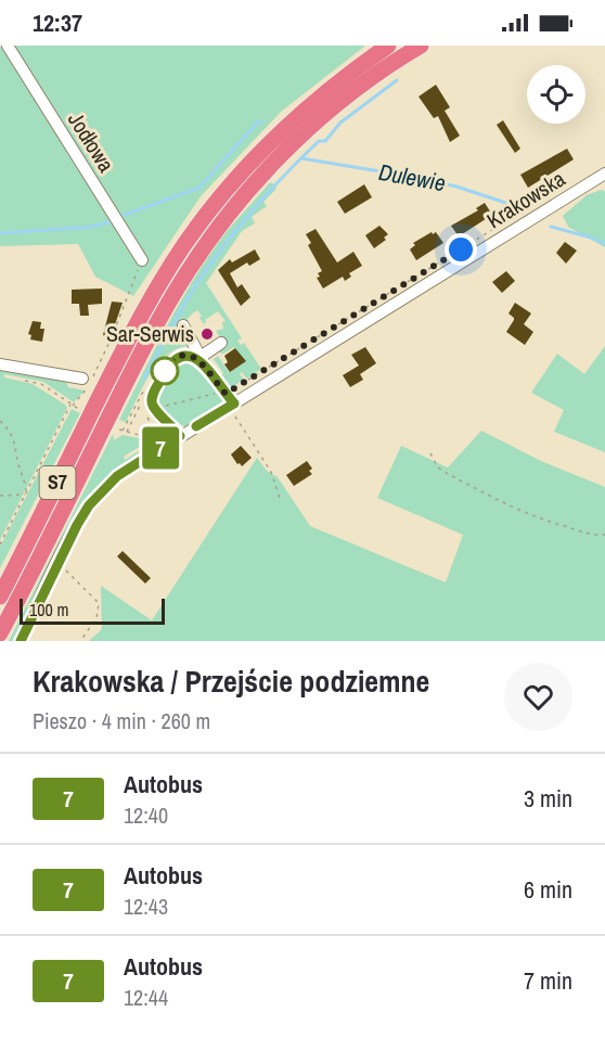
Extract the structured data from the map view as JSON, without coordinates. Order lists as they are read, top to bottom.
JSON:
{
  "streets": {
    "highway": ["S7"],
    "street": ["Jodłowa", "Krakowska"]
  },
  "water": ["Dulewie"],
  "places": ["Sar-Serwis"],
  "lines": ["bus line 7"],
  "scale_bar": "100 m",
  "page": {
    "status": "12:37",
    "on_map": "7",
    "scale": "100 m",
    "heading": ["Krakowska / Przejście podziemne", "Pieszo · 4 min · 260 m"],
    "list": [
      {
        "mark": "7",
        "name": "Autobus",
        "note": "12:40",
        "value": "3 min"
      },
      {
        "mark": "7",
        "name": "Autobus",
        "note": "12:43",
        "value": "6 min"
      },
      {
        "mark": "7",
        "name": "Autobus",
        "note": "12:44",
        "value": "7 min"
      }
    ]
  }
}
